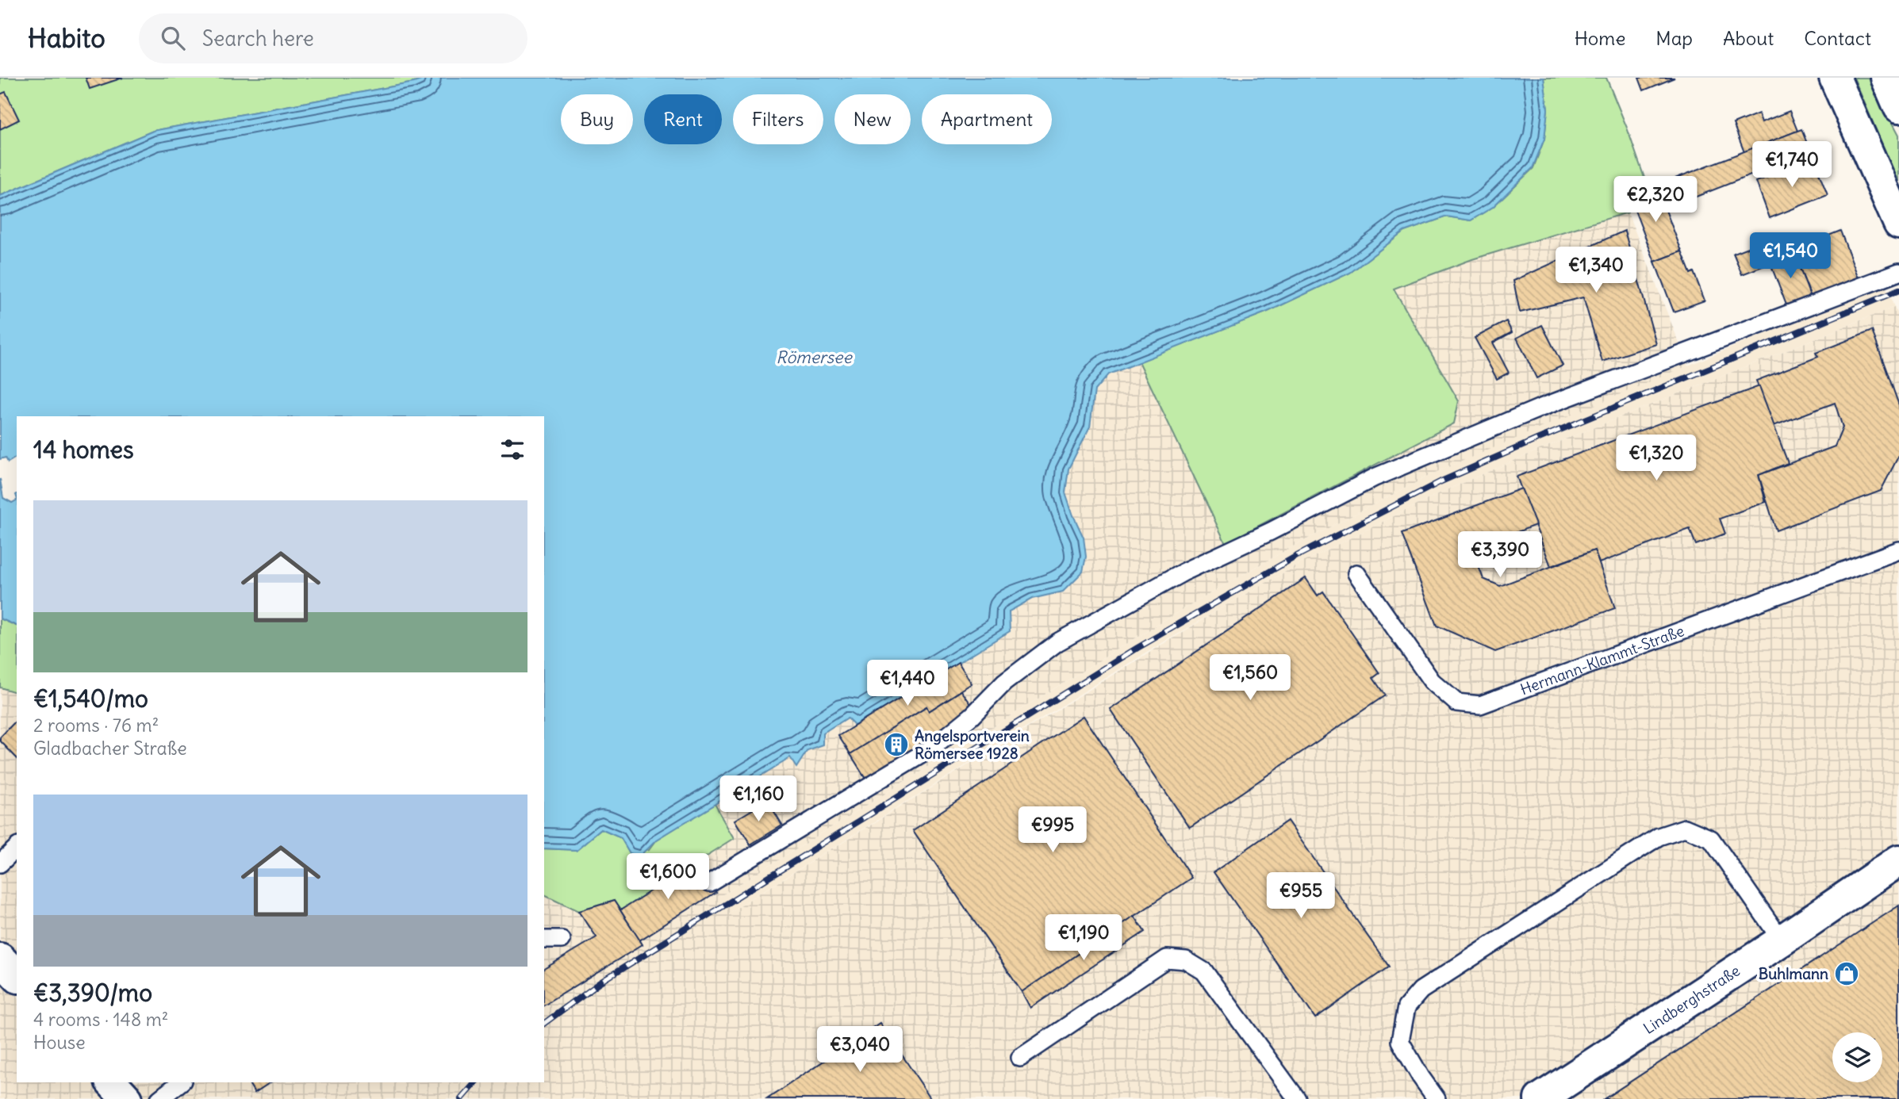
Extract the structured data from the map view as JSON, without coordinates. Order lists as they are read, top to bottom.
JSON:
{
  "streets": {
    "street": ["Lindberghstraße"],
    "lane": ["Hermann-Klammt-Straße"]
  },
  "water": ["Römersee"],
  "places": {
    "building": ["Angelsportverein Römersee 1928"],
    "shop": ["Buhlmann"]
  },
  "page": {
    "header": "Habito",
    "search": "Search here",
    "nav": [
      "Home",
      "Map",
      "About",
      "Contact"
    ],
    "chip": [
      "Buy",
      "Rent",
      "Filters",
      "New",
      "Apartment"
    ],
    "price": [
      "€1,740",
      "€2,320",
      "€1,540",
      "€1,340",
      "€1,320",
      "€3,390",
      "€1,560",
      "€1,440",
      "€1,160",
      "€995",
      "€1,600",
      "€955",
      "€1,190",
      "€3,040"
    ],
    "heading": "14 homes",
    "list": [
      {
        "name": "€1,540/mo",
        "note": "2 rooms · 76 m² · Gladbacher Straße"
      },
      {
        "name": "€3,390/mo",
        "note": "4 rooms · 148 m² · House"
      }
    ]
  }
}
